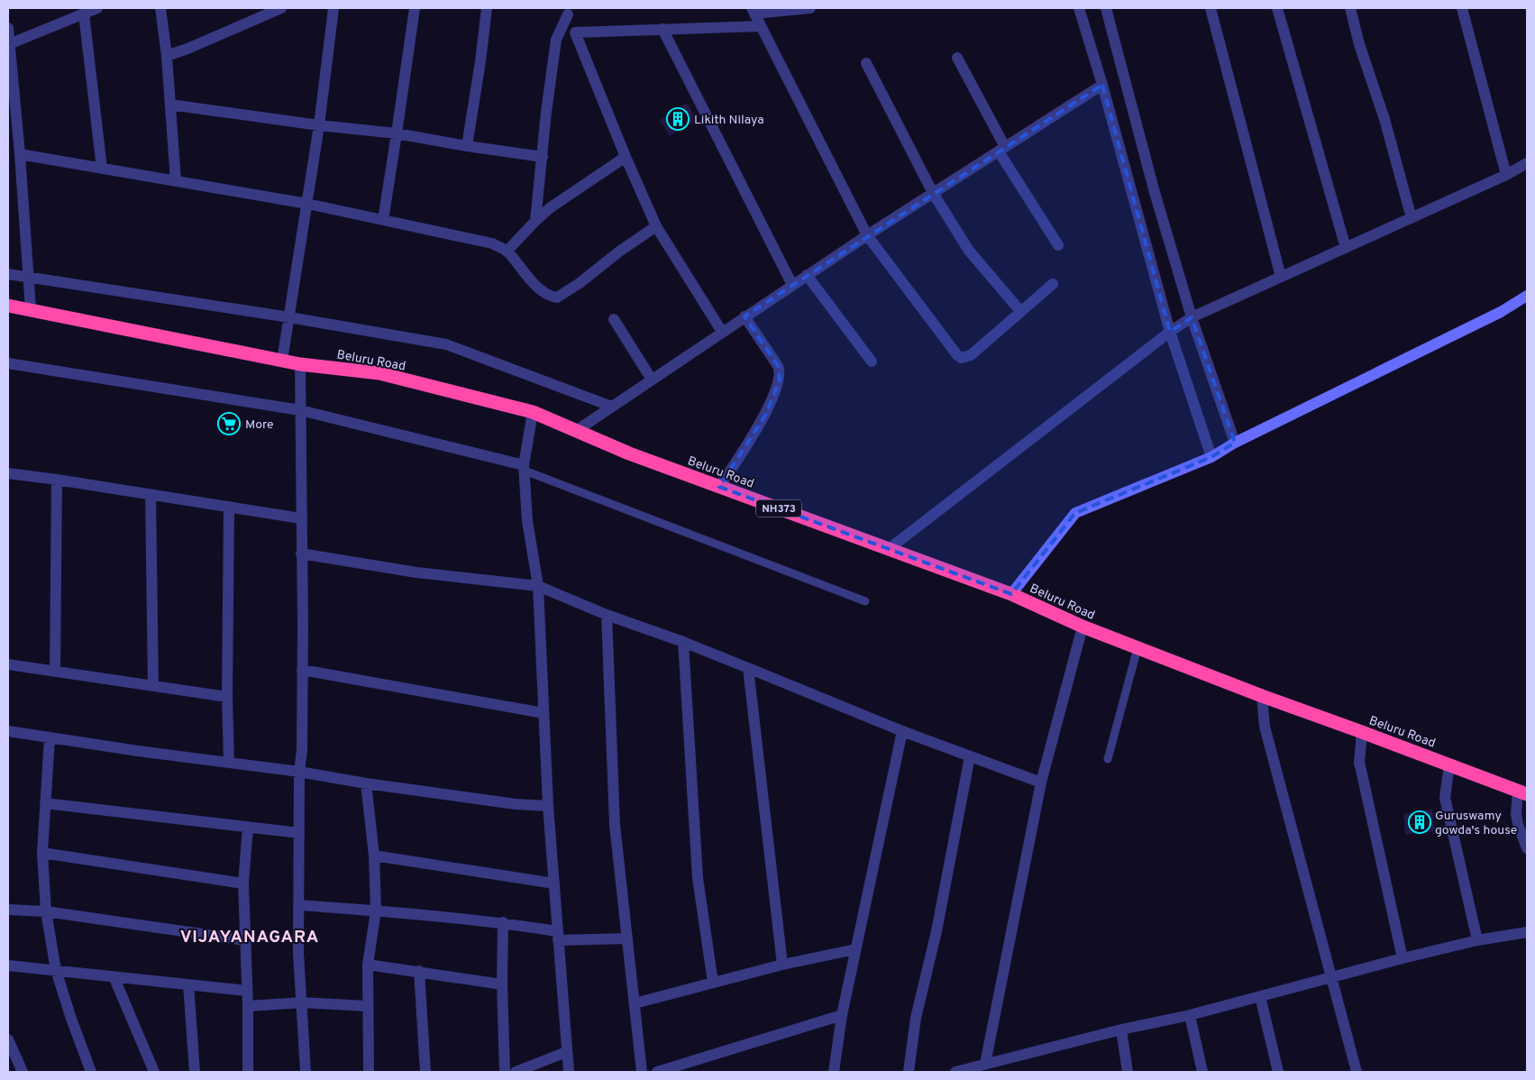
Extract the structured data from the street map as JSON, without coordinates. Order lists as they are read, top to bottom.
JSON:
{
  "streets": {
    "highway": ["Beluru Road", "NH373"]
  },
  "districts": ["VIJAYANAGARA"],
  "places": {
    "building": ["Likith Nilaya", "Guruswamy gowda's house"],
    "supermarket": ["More"]
  }
}
